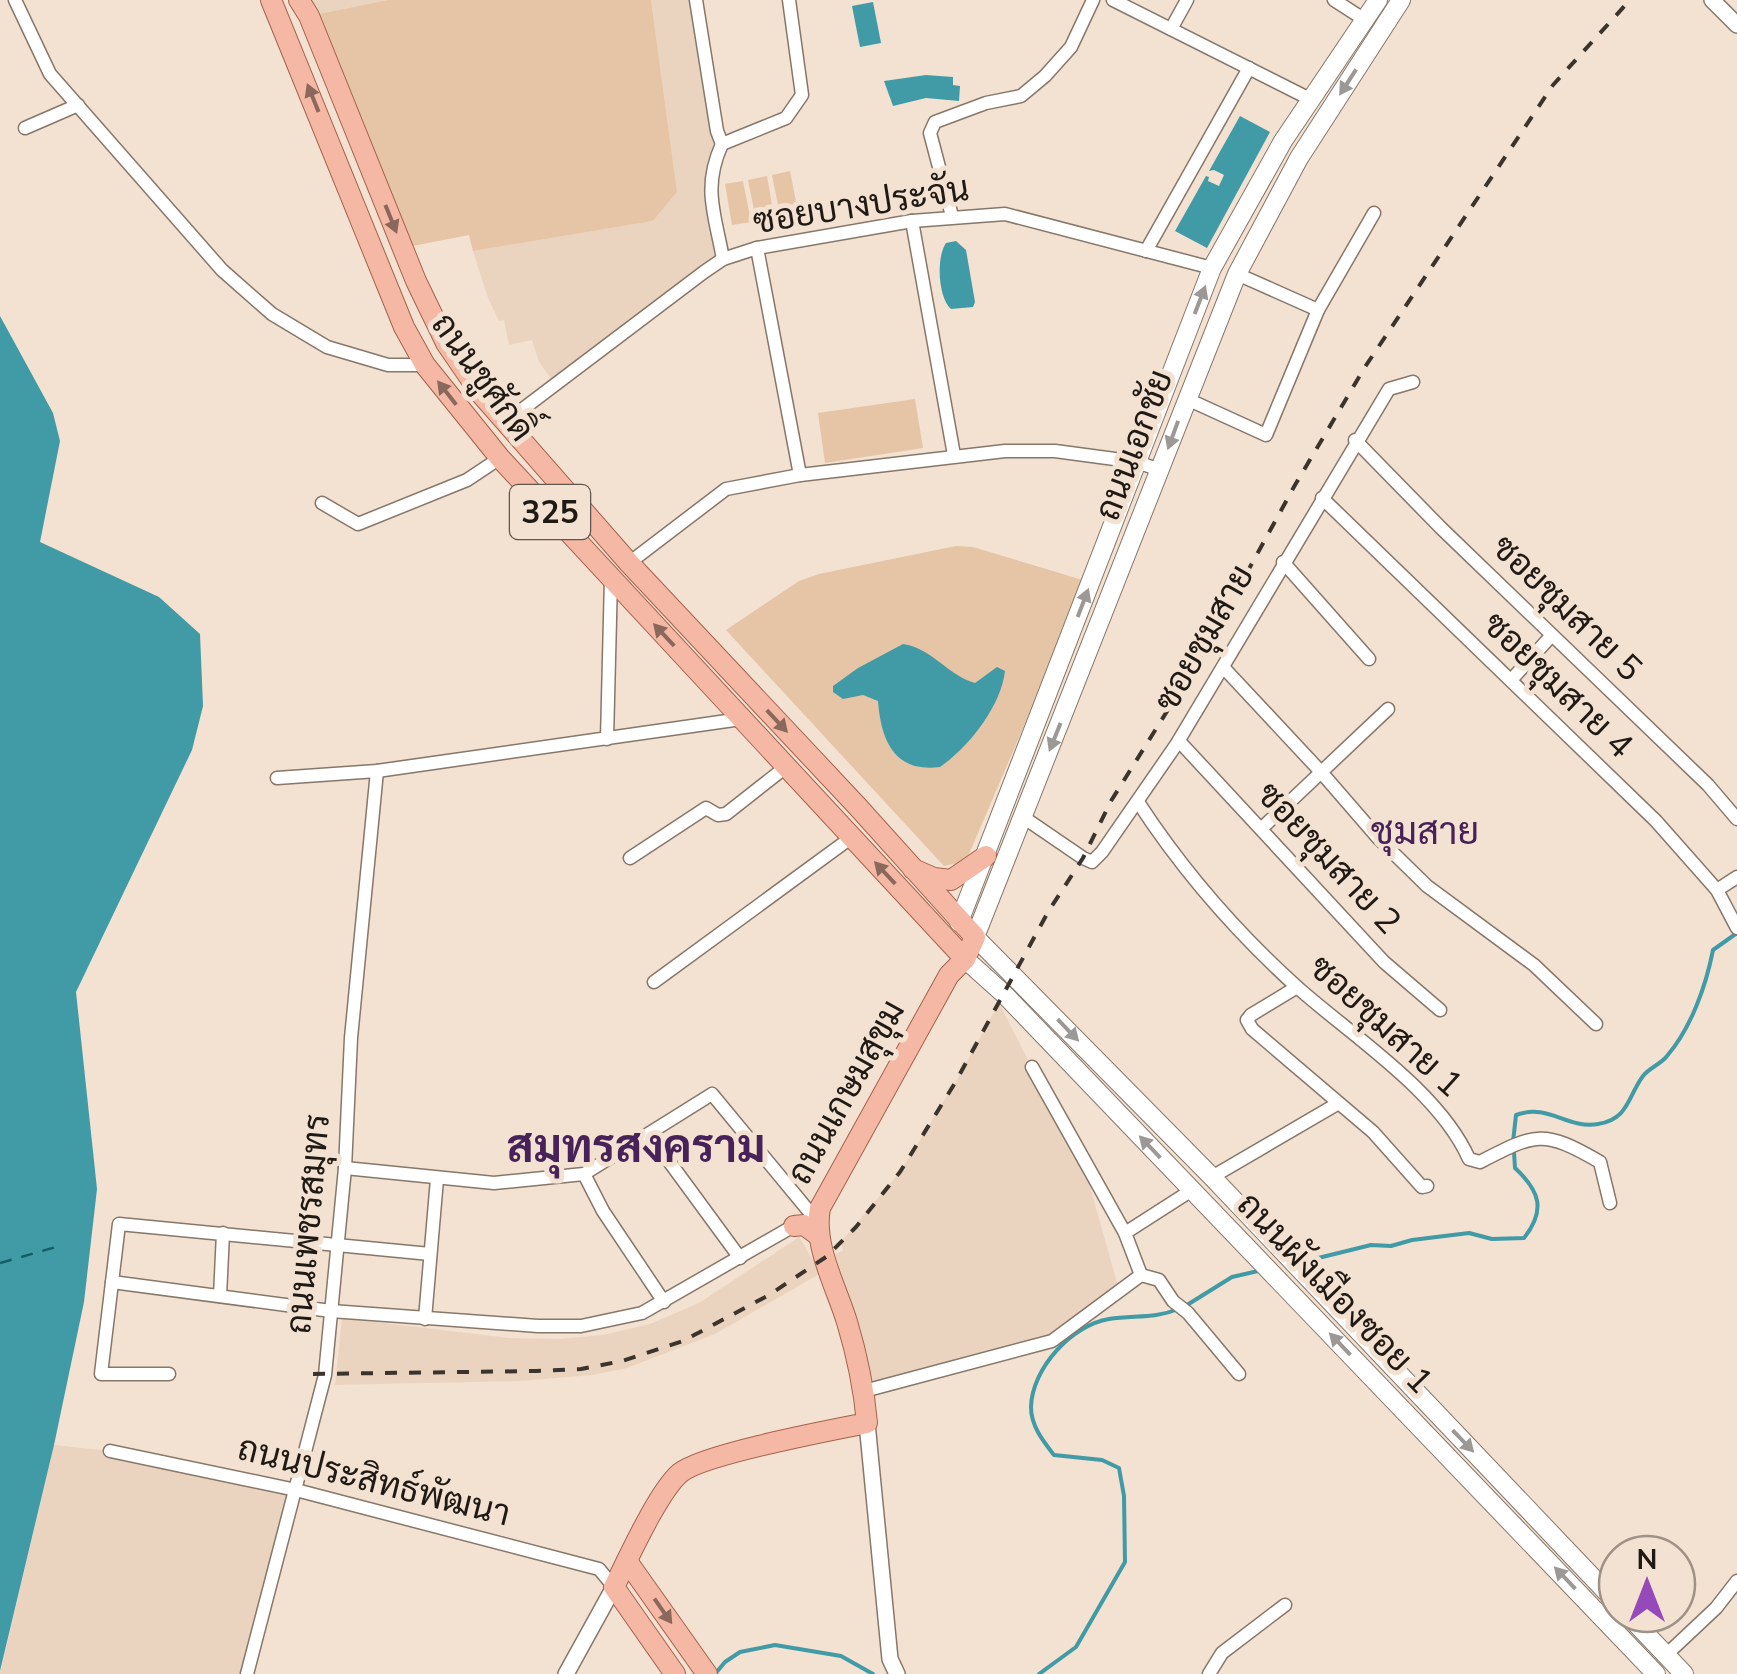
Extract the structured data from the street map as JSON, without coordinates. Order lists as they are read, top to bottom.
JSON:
{
  "streets": {
    "main road": [
      "ถนนชูศักดิ์",
      "ถนนเอกชัย",
      "325",
      "ถนนเกษมสุขุม",
      "ถนนผังเมืองซอย 1"
    ],
    "street": [
      "ซอยบางประจัน",
      "ซอยชุมสาย 5",
      "ซอยชุมสาย",
      "ซอยชุมสาย 4",
      "ซอยชุมสาย 2",
      "ซอยชุมสาย 1",
      "ถนนเพชรสมุทร",
      "ถนนประสิทธ์พัฒนา"
    ]
  },
  "crossings": [
    ["ซอยบางประจัน", "ถนนชูศักดิ์"],
    ["ซอยบางประจัน", "ถนนเอกชัย"],
    ["ถนนชูศักดิ์", "ถนนเอกชัย"],
    ["ถนนชูศักดิ์", "ถนนเกษมสุขุม"],
    ["ถนนชูศักดิ์", "ถนนผังเมืองซอย 1"],
    ["ถนนเอกชัย", "ซอยชุมสาย"],
    ["ถนนเอกชัย", "ถนนเกษมสุขุม"],
    ["ถนนเอกชัย", "ถนนผังเมืองซอย 1"],
    ["ซอยชุมสาย 5", "ซอยชุมสาย"],
    ["ซอยชุมสาย", "ซอยชุมสาย 4"],
    ["ซอยชุมสาย", "ซอยชุมสาย 2"],
    ["ซอยชุมสาย", "ซอยชุมสาย 1"],
    ["ถนนเกษมสุขุม", "ถนนเพชรสมุทร"],
    ["ถนนเกษมสุขุม", "ถนนผังเมืองซอย 1"],
    ["ถนนเพชรสมุทร", "ถนนประสิทธ์พัฒนา"]
  ],
  "districts": ["ชุมสาย", "สมุทรสงคราม"],
  "north": "top"
}
